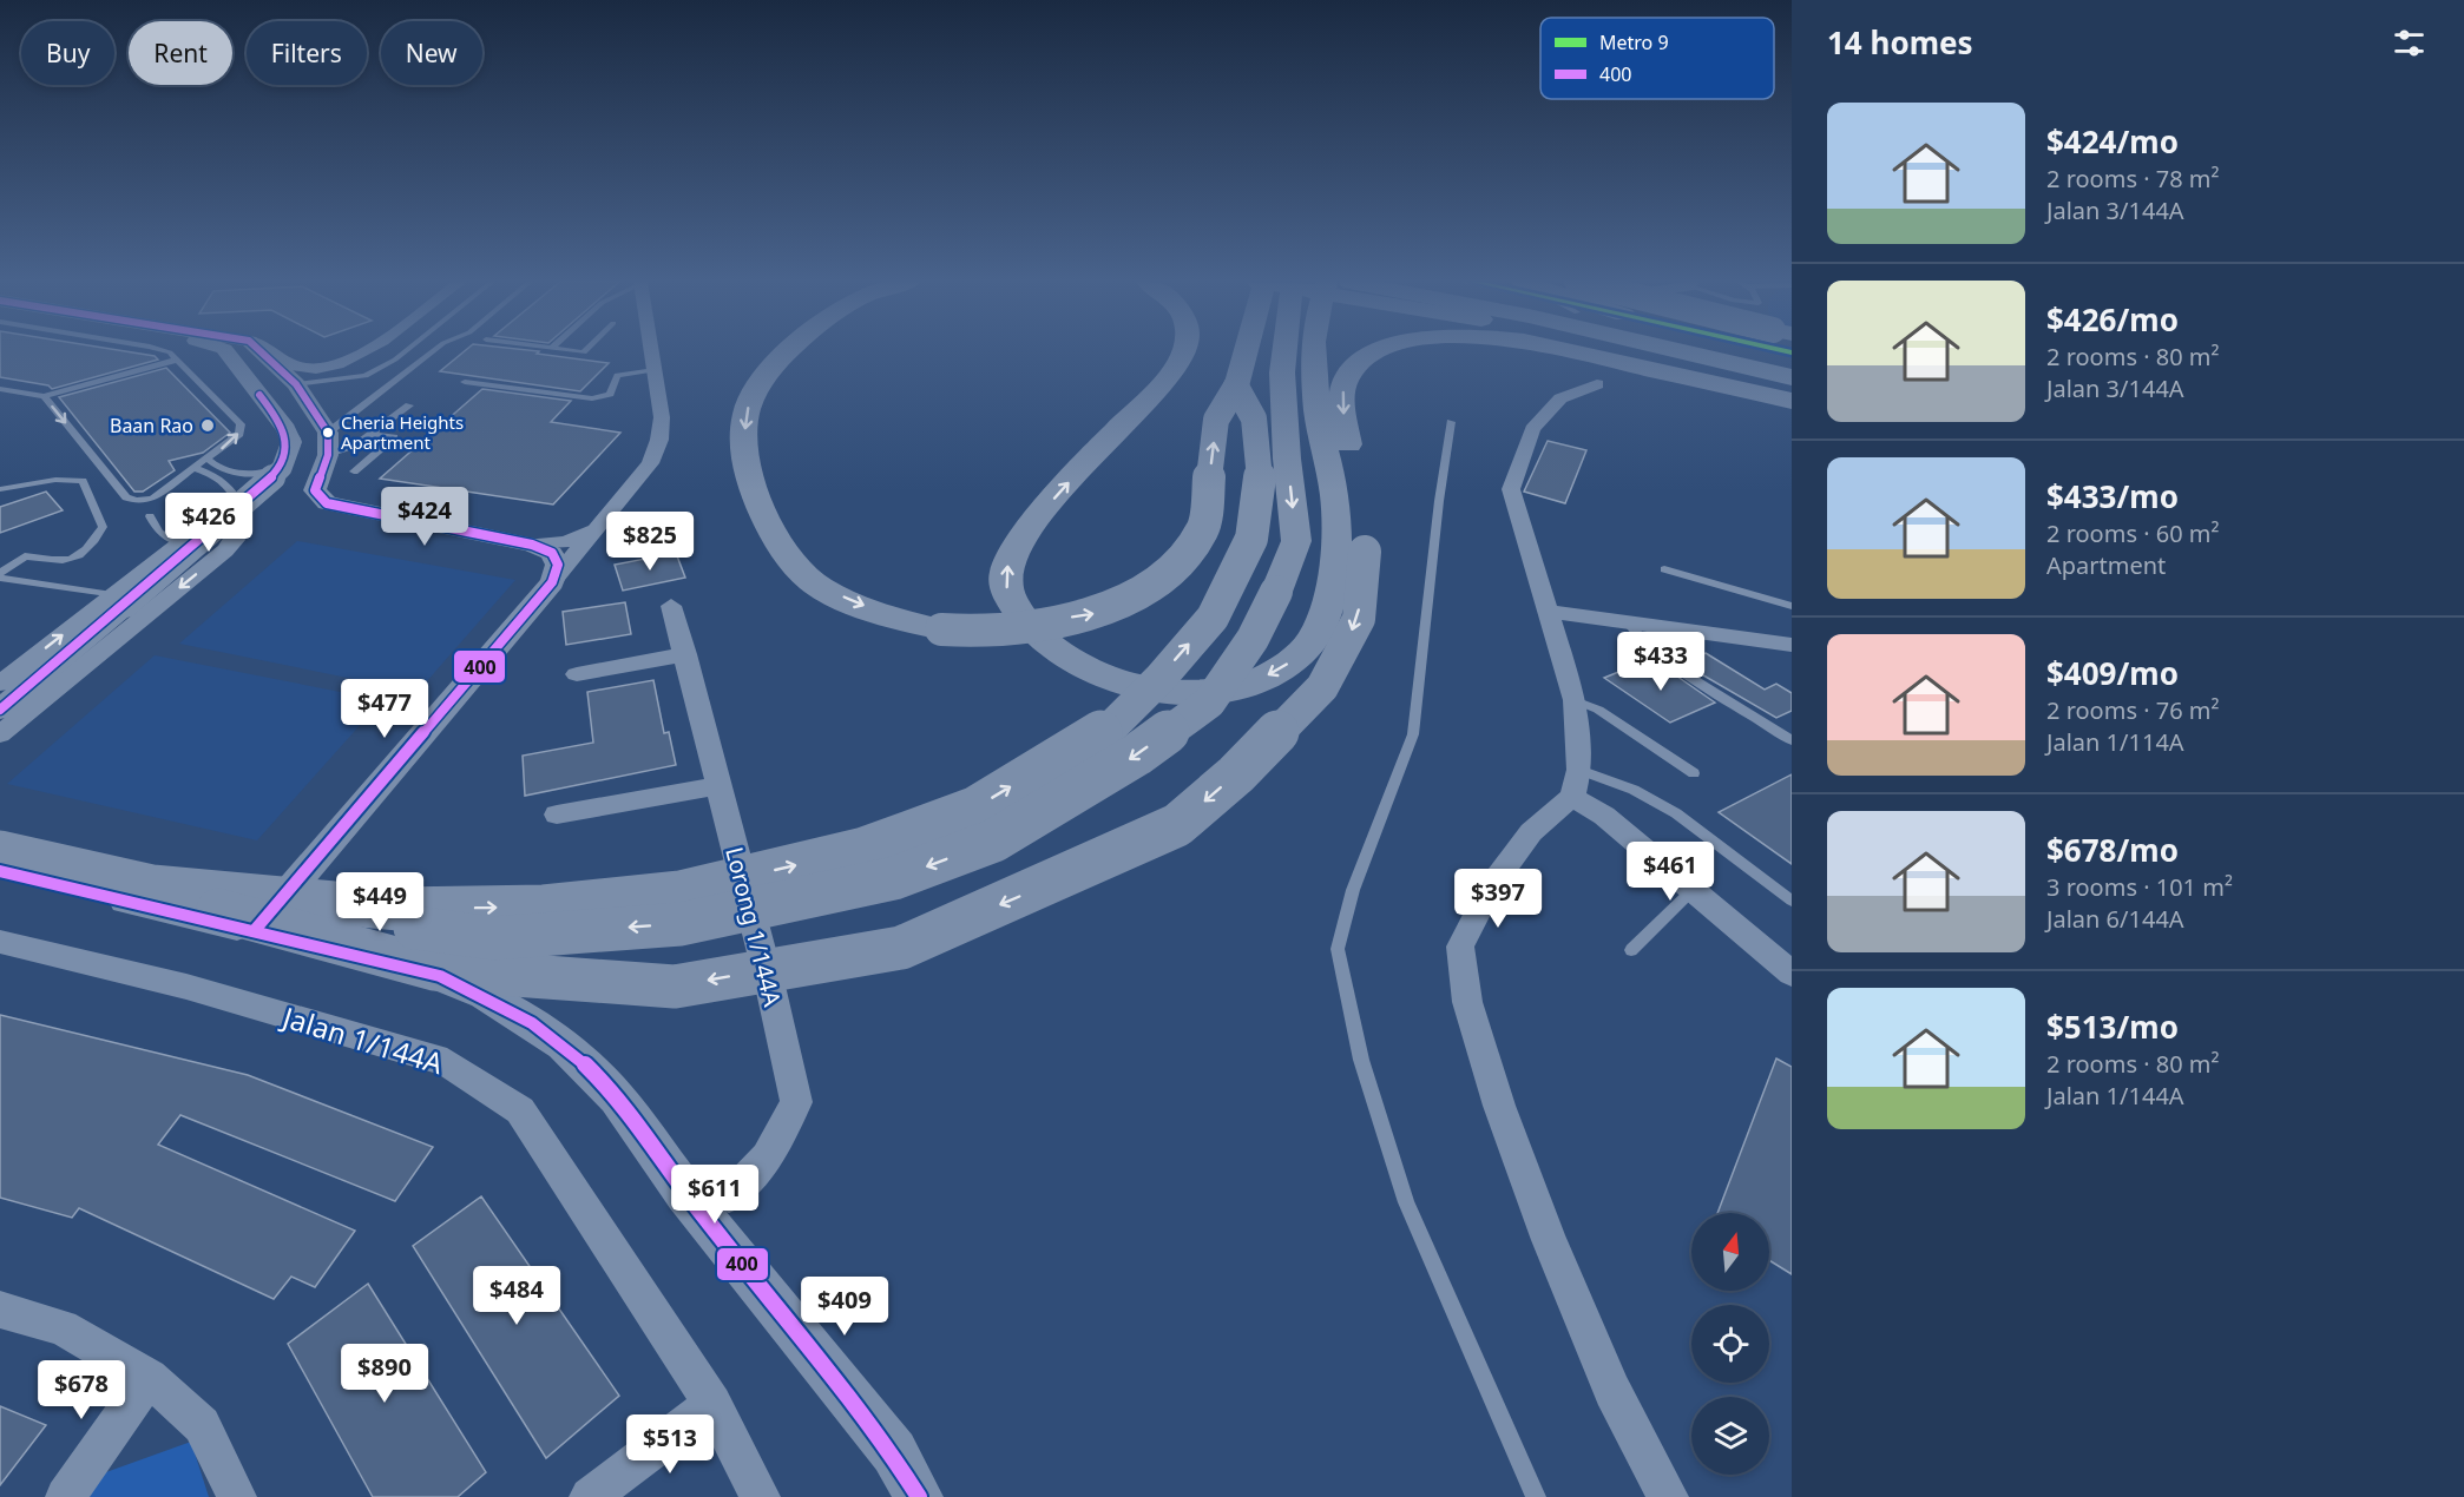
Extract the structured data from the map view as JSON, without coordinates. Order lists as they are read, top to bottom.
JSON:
{
  "streets": {
    "street": ["Lorong 1/144A", "Jalan 1/144A"]
  },
  "places": ["Baan Rao", "Cheria Heights Apartment"],
  "lines": ["metro line 9", "transit line 400"],
  "legend": ["Metro 9", "400"],
  "north": "top",
  "page": {
    "heading": "14 homes",
    "chip": [
      "Buy",
      "Rent",
      "Filters",
      "New"
    ],
    "list": [
      {
        "name": "$424/mo",
        "note": "2 rooms · 78 m² · Jalan 3/144A"
      },
      {
        "name": "$426/mo",
        "note": "2 rooms · 80 m² · Jalan 3/144A"
      },
      {
        "name": "$433/mo",
        "note": "2 rooms · 60 m² · Apartment"
      },
      {
        "name": "$409/mo",
        "note": "2 rooms · 76 m² · Jalan 1/114A"
      },
      {
        "name": "$678/mo",
        "note": "3 rooms · 101 m² · Jalan 6/144A"
      },
      {
        "name": "$513/mo",
        "note": "2 rooms · 80 m² · Jalan 1/144A"
      }
    ],
    "price": [
      "$424",
      "$426",
      "$825",
      "$433",
      "$477",
      "$461",
      "$397",
      "$449",
      "$611",
      "$484",
      "$409",
      "$890",
      "$678",
      "$513"
    ]
  }
}
